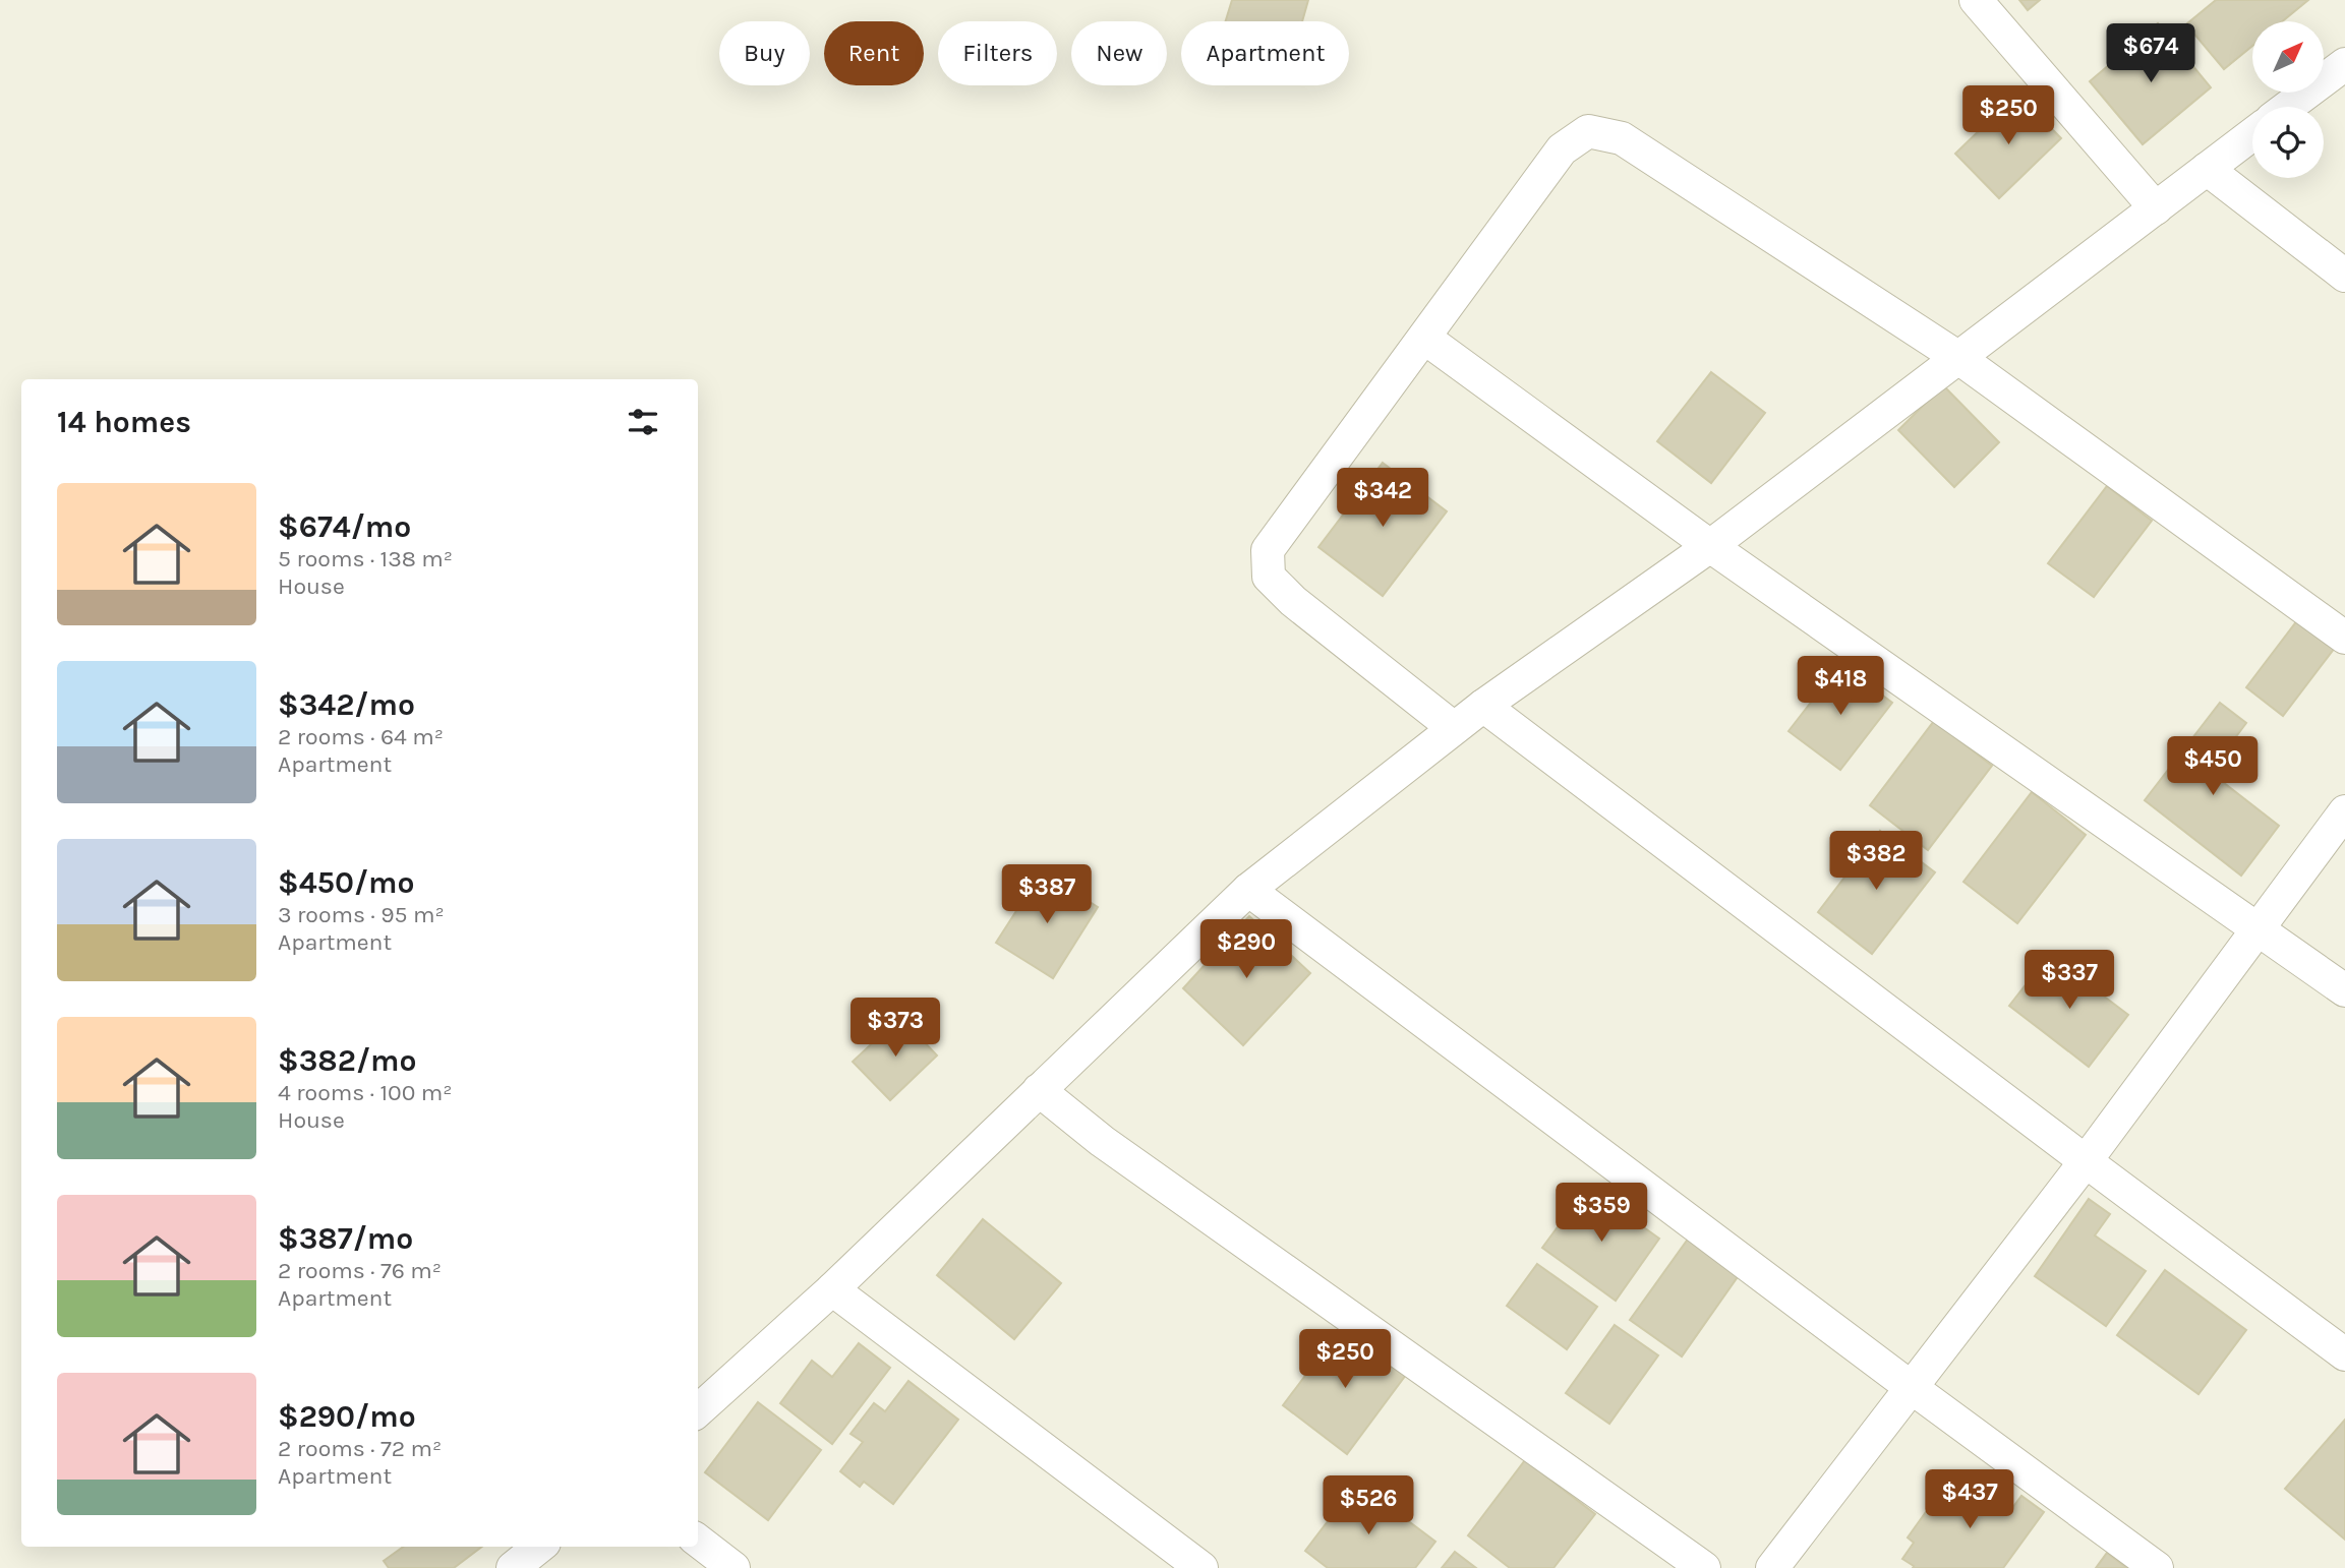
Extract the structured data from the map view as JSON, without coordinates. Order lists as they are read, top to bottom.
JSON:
{
  "north": "top right",
  "page": {
    "chip": [
      "Buy",
      "Rent",
      "Filters",
      "New",
      "Apartment"
    ],
    "price": [
      "$674",
      "$250",
      "$342",
      "$418",
      "$450",
      "$382",
      "$387",
      "$290",
      "$337",
      "$373",
      "$359",
      "$250",
      "$437",
      "$526"
    ],
    "heading": "14 homes",
    "list": [
      {
        "name": "$674/mo",
        "note": "5 rooms · 138 m² · House"
      },
      {
        "name": "$342/mo",
        "note": "2 rooms · 64 m² · Apartment"
      },
      {
        "name": "$450/mo",
        "note": "3 rooms · 95 m² · Apartment"
      },
      {
        "name": "$382/mo",
        "note": "4 rooms · 100 m² · House"
      },
      {
        "name": "$387/mo",
        "note": "2 rooms · 76 m² · Apartment"
      },
      {
        "name": "$290/mo",
        "note": "2 rooms · 72 m² · Apartment"
      }
    ]
  }
}
